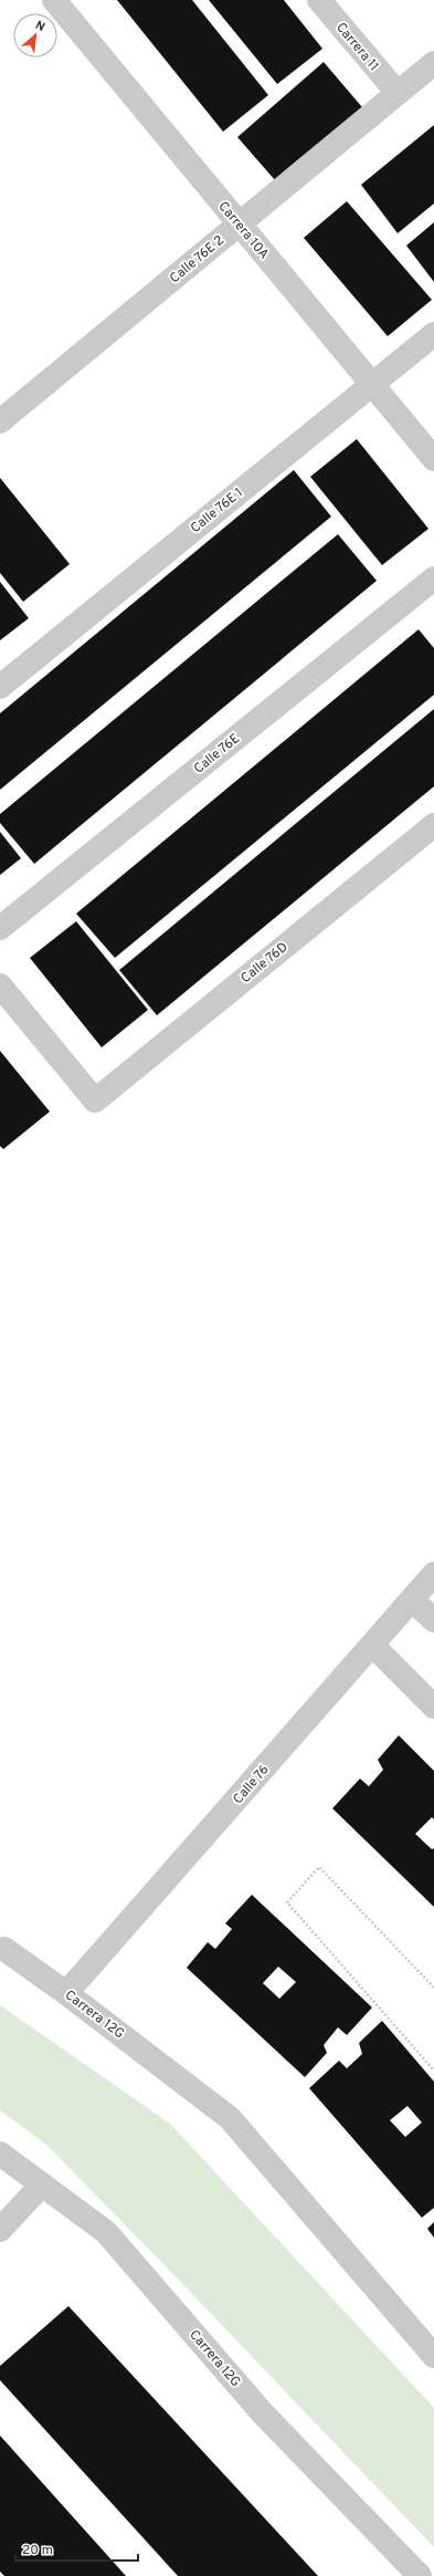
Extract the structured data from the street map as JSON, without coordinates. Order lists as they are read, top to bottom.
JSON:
{
  "streets": {
    "street": [
      "Carrera 11",
      "Carrera 10A",
      "Calle 76E 2",
      "Calle 76E 1",
      "Calle 76E",
      "Calle 76D",
      "Calle 76",
      "Carrera 12G"
    ]
  },
  "crossings": [
    ["Carrera 11", "Calle 76E 2"],
    ["Carrera 10A", "Calle 76E 2"],
    ["Carrera 10A", "Calle 76E 1"],
    ["Calle 76", "Carrera 12G"]
  ],
  "scale_bar": "20 m",
  "north": "top right"
}
